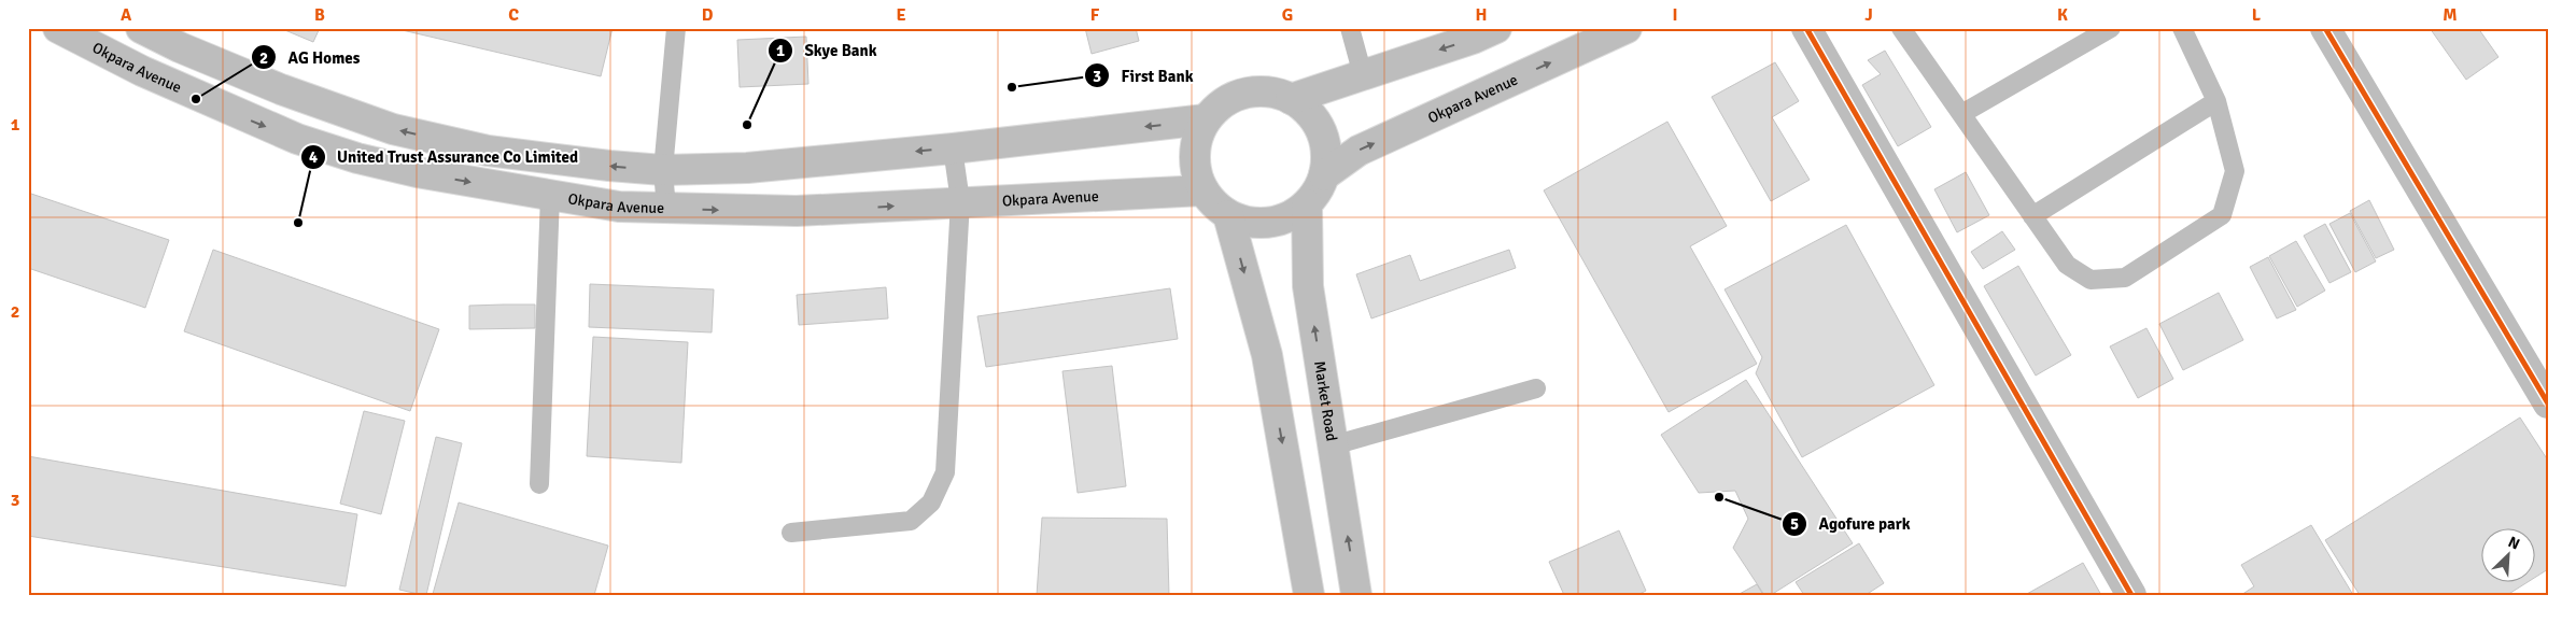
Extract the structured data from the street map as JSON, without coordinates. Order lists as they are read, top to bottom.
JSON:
{
  "streets": {
    "main road": ["Okpara Avenue", "Market Road"]
  },
  "crossings": [
    ["Okpara Avenue", "Market Road"]
  ],
  "places": [
    "First Bank",
    "AG Homes",
    "Skye Bank",
    "United Trust Assurance Co Limited",
    "Agofure park"
  ],
  "north": "top right",
  "grid": {
    "columns": [
      "A",
      "B",
      "C",
      "D",
      "E",
      "F",
      "G",
      "H",
      "I",
      "J",
      "K",
      "L",
      "M"
    ],
    "rows": ["1", "2", "3"]
  }
}
